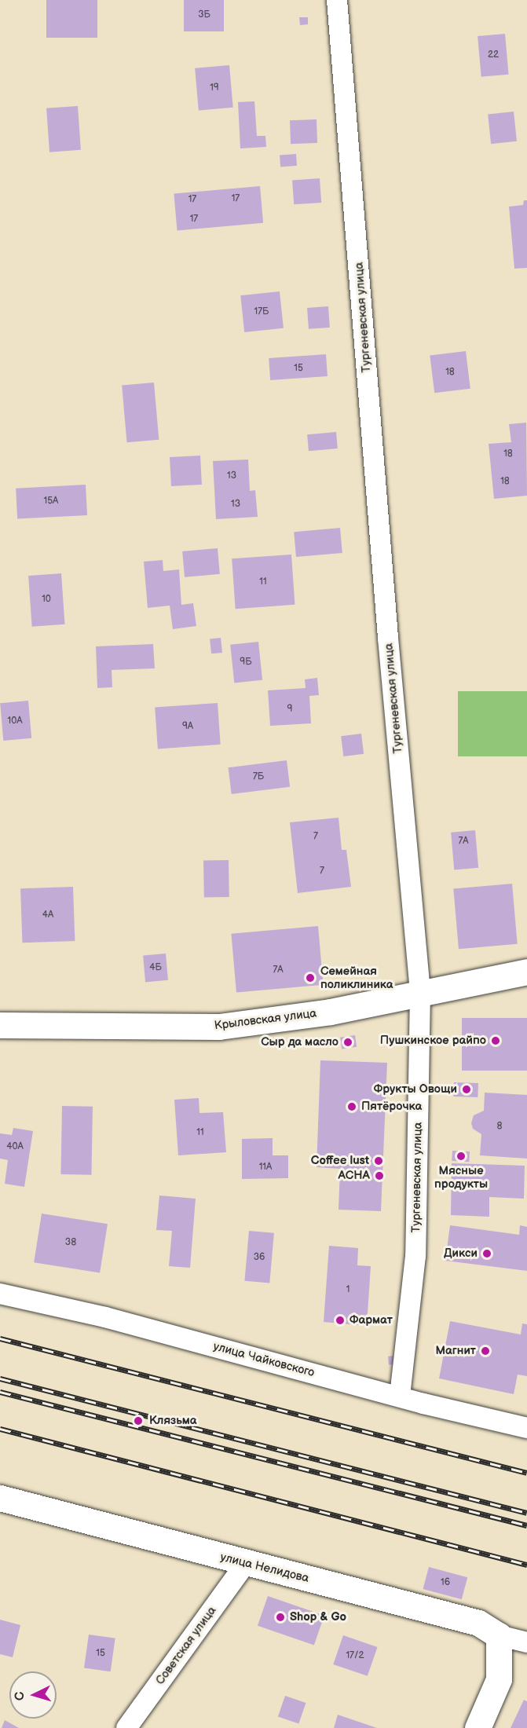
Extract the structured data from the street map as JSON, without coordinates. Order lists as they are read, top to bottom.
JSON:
{
  "streets": {
    "main road": ["Крыловская улица", "улица Нелидова"],
    "street": ["Тургеневская улица", "улица Чайковского", "Советская улица"]
  },
  "crossings": [
    ["Тургеневская улица", "Крыловская улица"],
    ["Тургеневская улица", "улица Чайковского"],
    ["улица Нелидова", "Советская улица"]
  ],
  "places": [
    "Семейная поликлиника",
    "Пушкинское райпо",
    "Сыр да масло",
    "Фрукты Овощи",
    "Пятёрочка",
    "Мясные продукты",
    "Coffee lust",
    "АСНА",
    "Дикси",
    "Фармат",
    "Магнит",
    "Клязьма",
    "Shop & Go"
  ],
  "house_numbers": [
    "3Б",
    "22",
    "19",
    "17",
    "17",
    "17",
    "17Б",
    "15",
    "18",
    "18",
    "13",
    "18",
    "15А",
    "13",
    "11",
    "10",
    "9Б",
    "9",
    "10А",
    "9А",
    "7Б",
    "7",
    "7А",
    "7",
    "4А",
    "4Б",
    "7А",
    "8",
    "11",
    "40А",
    "11А",
    "38",
    "36",
    "1",
    "16",
    "15",
    "17/2"
  ],
  "north": "left"
}
